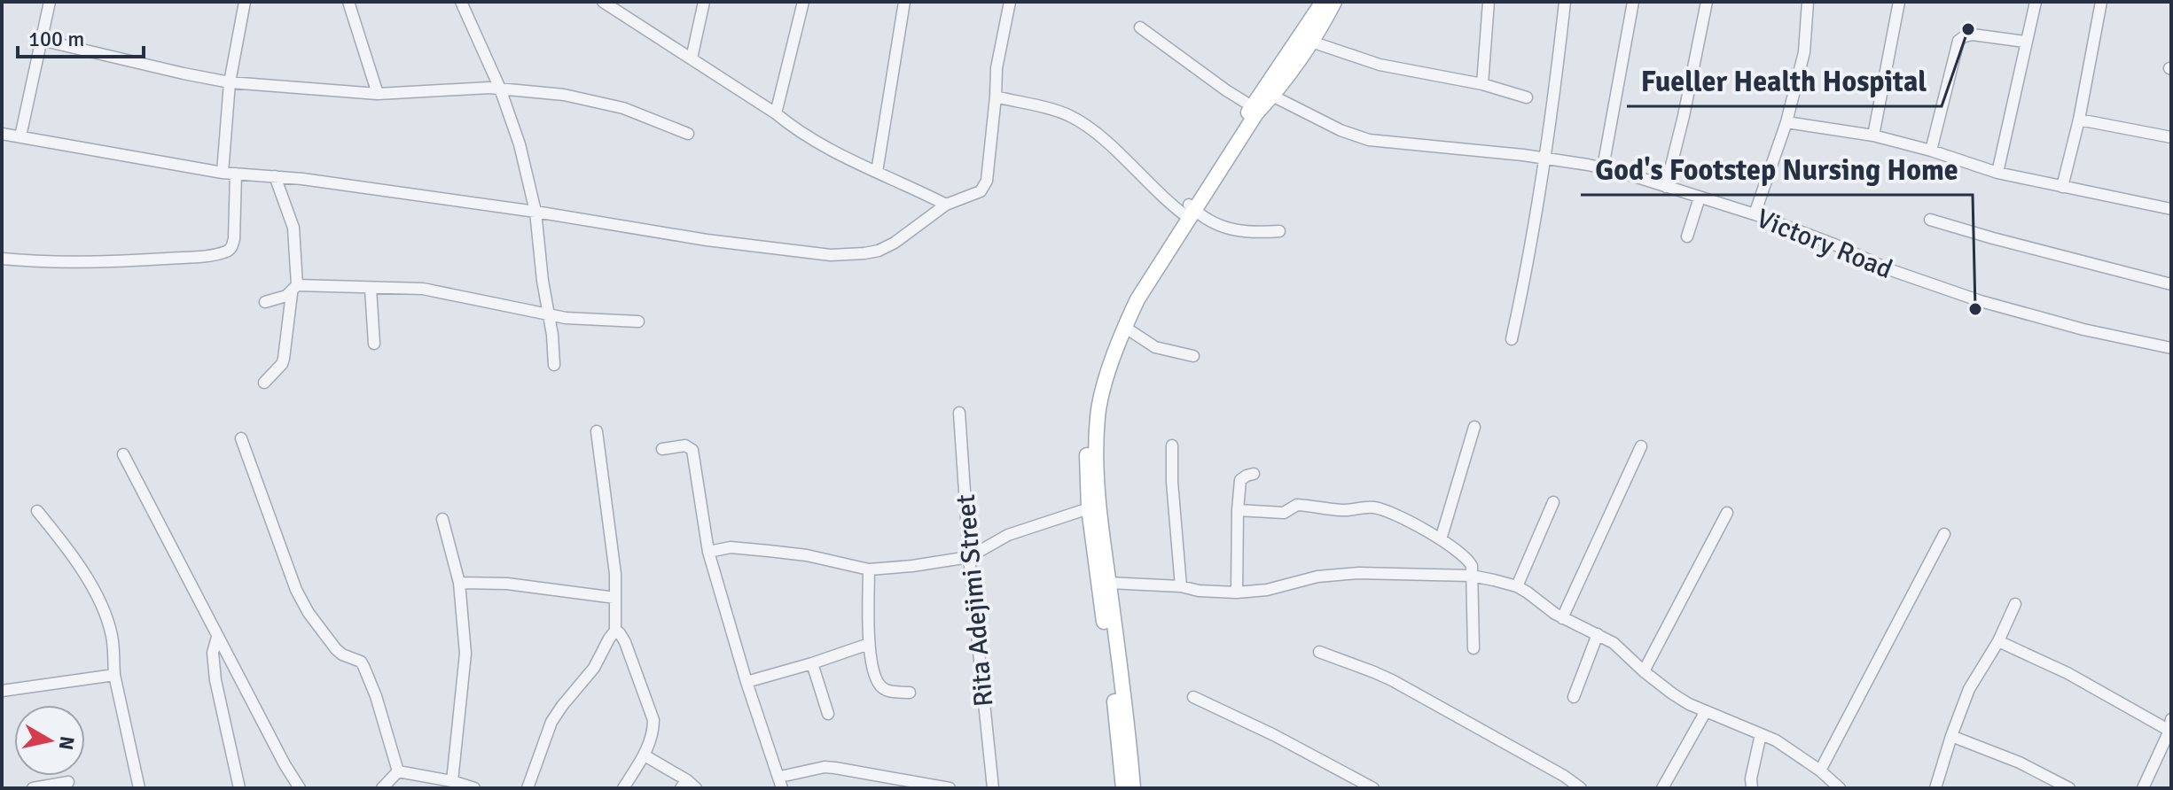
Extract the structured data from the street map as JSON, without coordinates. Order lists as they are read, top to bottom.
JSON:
{
  "streets": {
    "street": ["Victory Road", "Rita Adejimi Street"]
  },
  "places": ["Fueller Health Hospital", "God's Footstep Nursing Home"],
  "scale_bar": "100 m",
  "north": "right"
}
